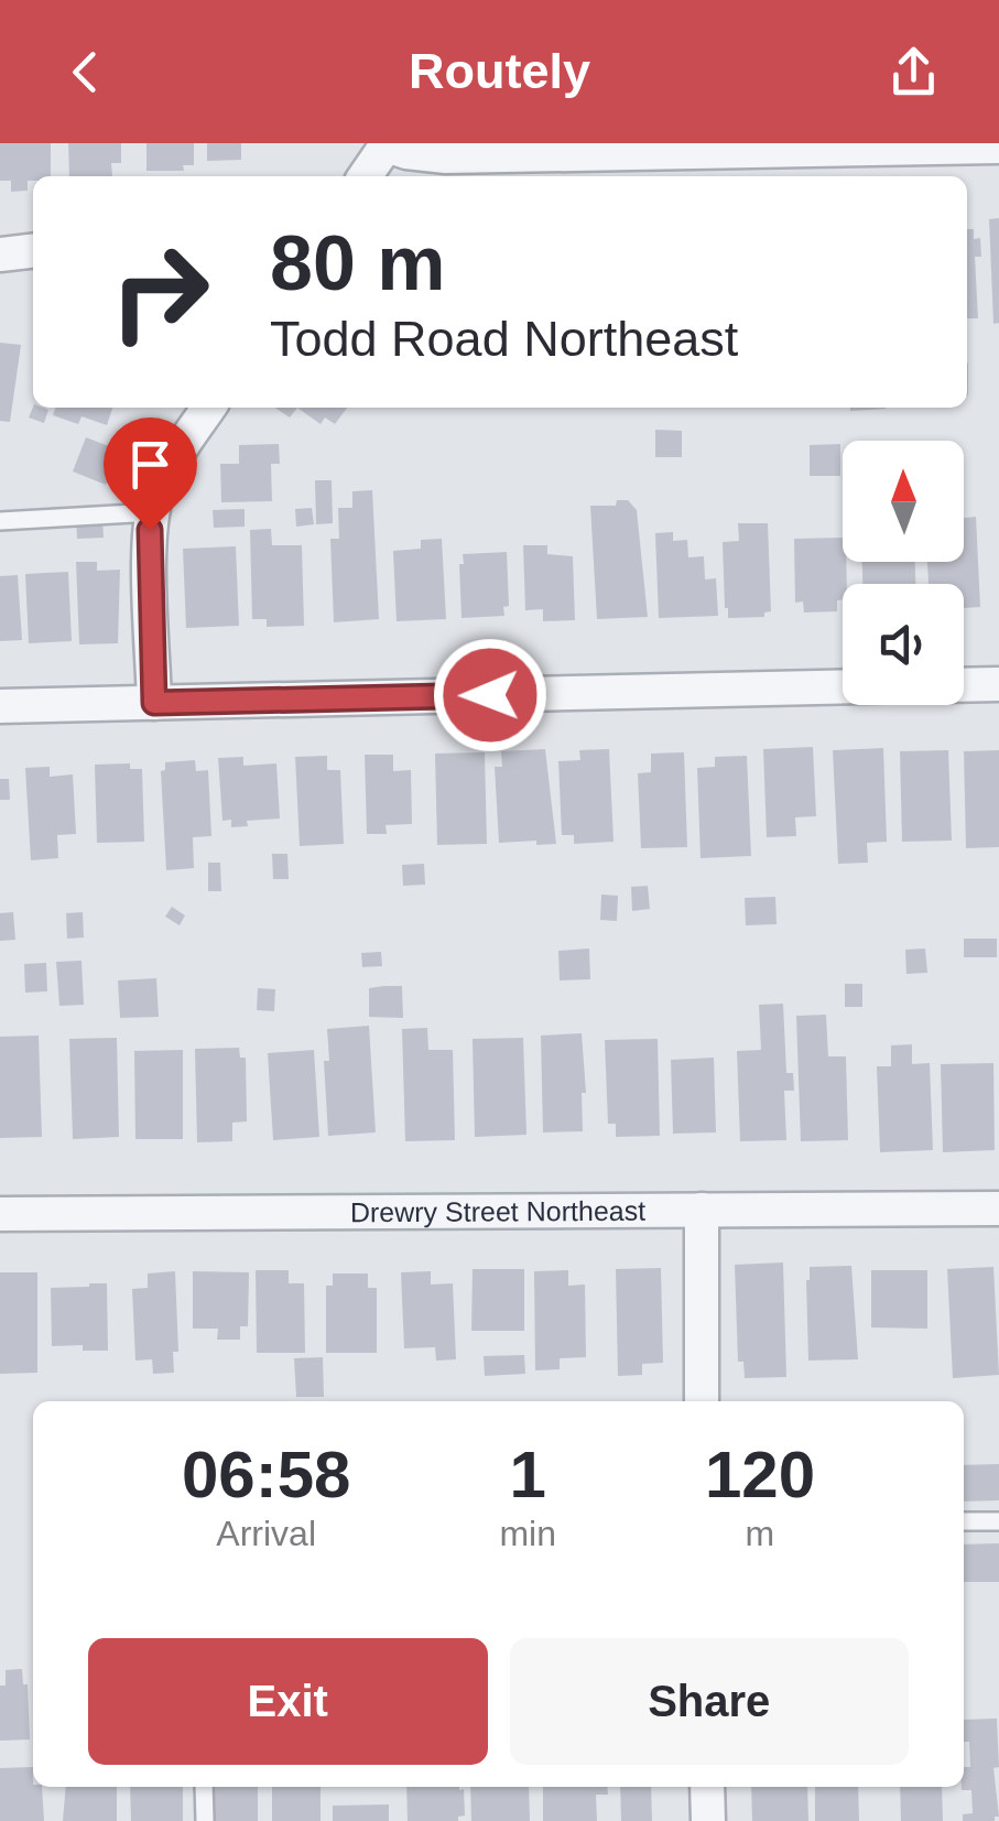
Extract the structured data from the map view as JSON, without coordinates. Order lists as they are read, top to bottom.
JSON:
{
  "streets": {
    "street": ["Drewry Street Northeast"]
  },
  "north": "top",
  "page": {
    "header": "Routely",
    "turn": ["80 m", "Todd Road Northeast"],
    "eta": [
      "06:58",
      "Arrival",
      "1",
      "min",
      "120",
      "m"
    ],
    "buttons": ["Exit", "Share"]
  }
}
